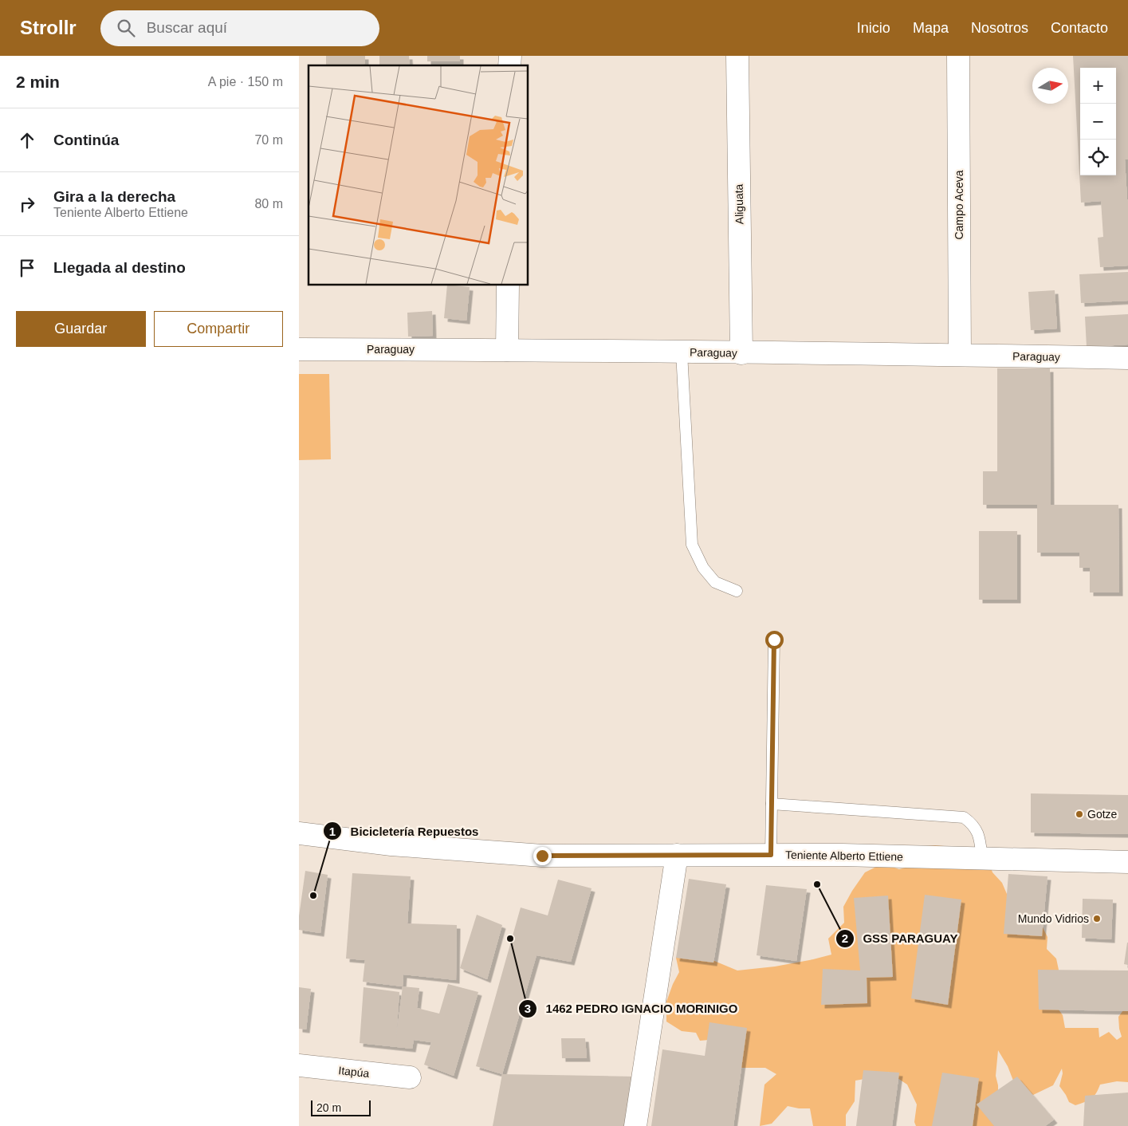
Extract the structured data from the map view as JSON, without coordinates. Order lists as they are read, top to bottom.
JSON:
{
  "streets": {
    "street": [
      "Aliguata",
      "Campo Aceva",
      "Paraguay",
      "Teniente Alberto Ettiene",
      "Itapúa"
    ]
  },
  "crossings": [
    ["Aliguata", "Paraguay"],
    ["Campo Aceva", "Paraguay"]
  ],
  "places": [
    "Gotze",
    "GSS PARAGUAY",
    "Bicicletería Repuestos",
    "Mundo Vidrios",
    "1462 PEDRO IGNACIO MORINIGO"
  ],
  "scale_bar": "20 m",
  "north": "right",
  "page": {
    "header": "Strollr",
    "search": "Buscar aquí",
    "nav": [
      "Inicio",
      "Mapa",
      "Nosotros",
      "Contacto"
    ],
    "heading": ["2 min", "A pie · 150 m"],
    "map_buttons": ["+", "−"],
    "list": [
      ["Continúa", "70 m"],
      ["Gira a la derecha", "Teniente Alberto Ettiene", "80 m"],
      "Llegada al destino"
    ],
    "buttons": ["Guardar", "Compartir"],
    "scale": "20 m"
  }
}
